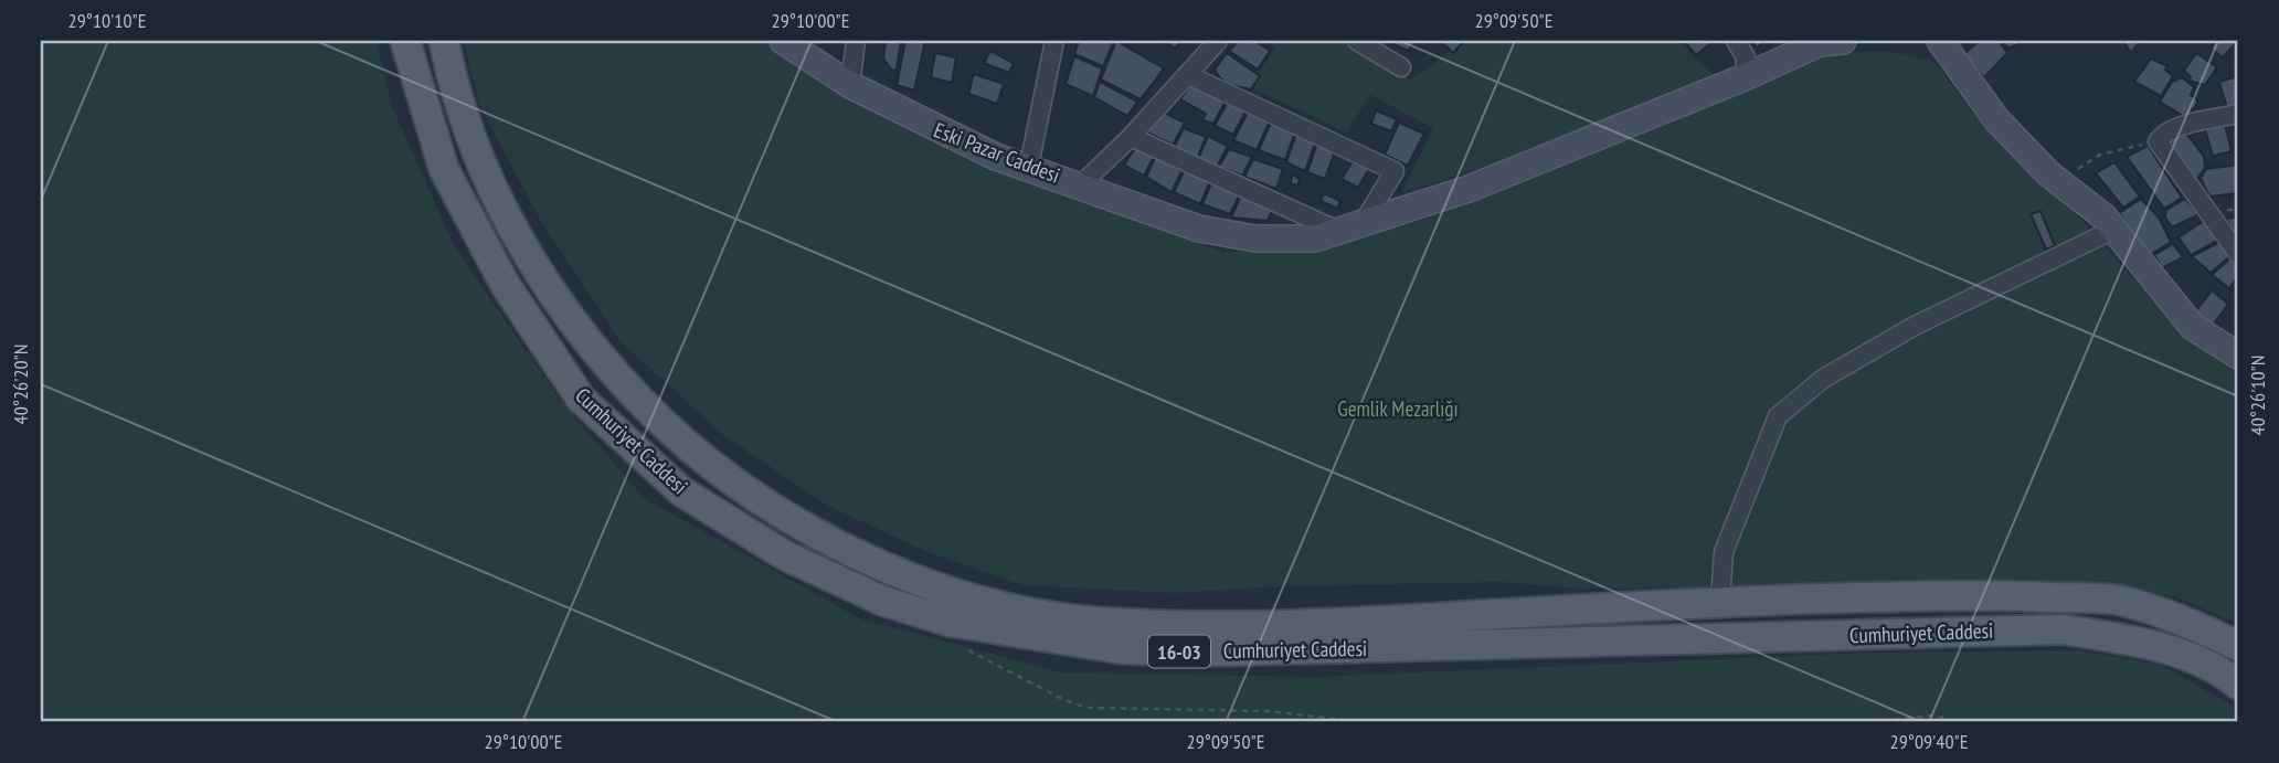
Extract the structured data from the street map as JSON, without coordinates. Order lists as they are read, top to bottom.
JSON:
{
  "streets": {
    "main road": ["Cumhuriyet Caddesi", "16-03"],
    "street": ["Eski Pazar Caddesi"]
  },
  "parks": ["Gemlik Mezarlığı"],
  "coordinates": [
    "29°10'10\"E",
    "29°10'00\"E",
    "29°09'50\"E",
    "40°26'20\"N",
    "40°26'10\"N",
    "29°09'40\"E"
  ]
}
